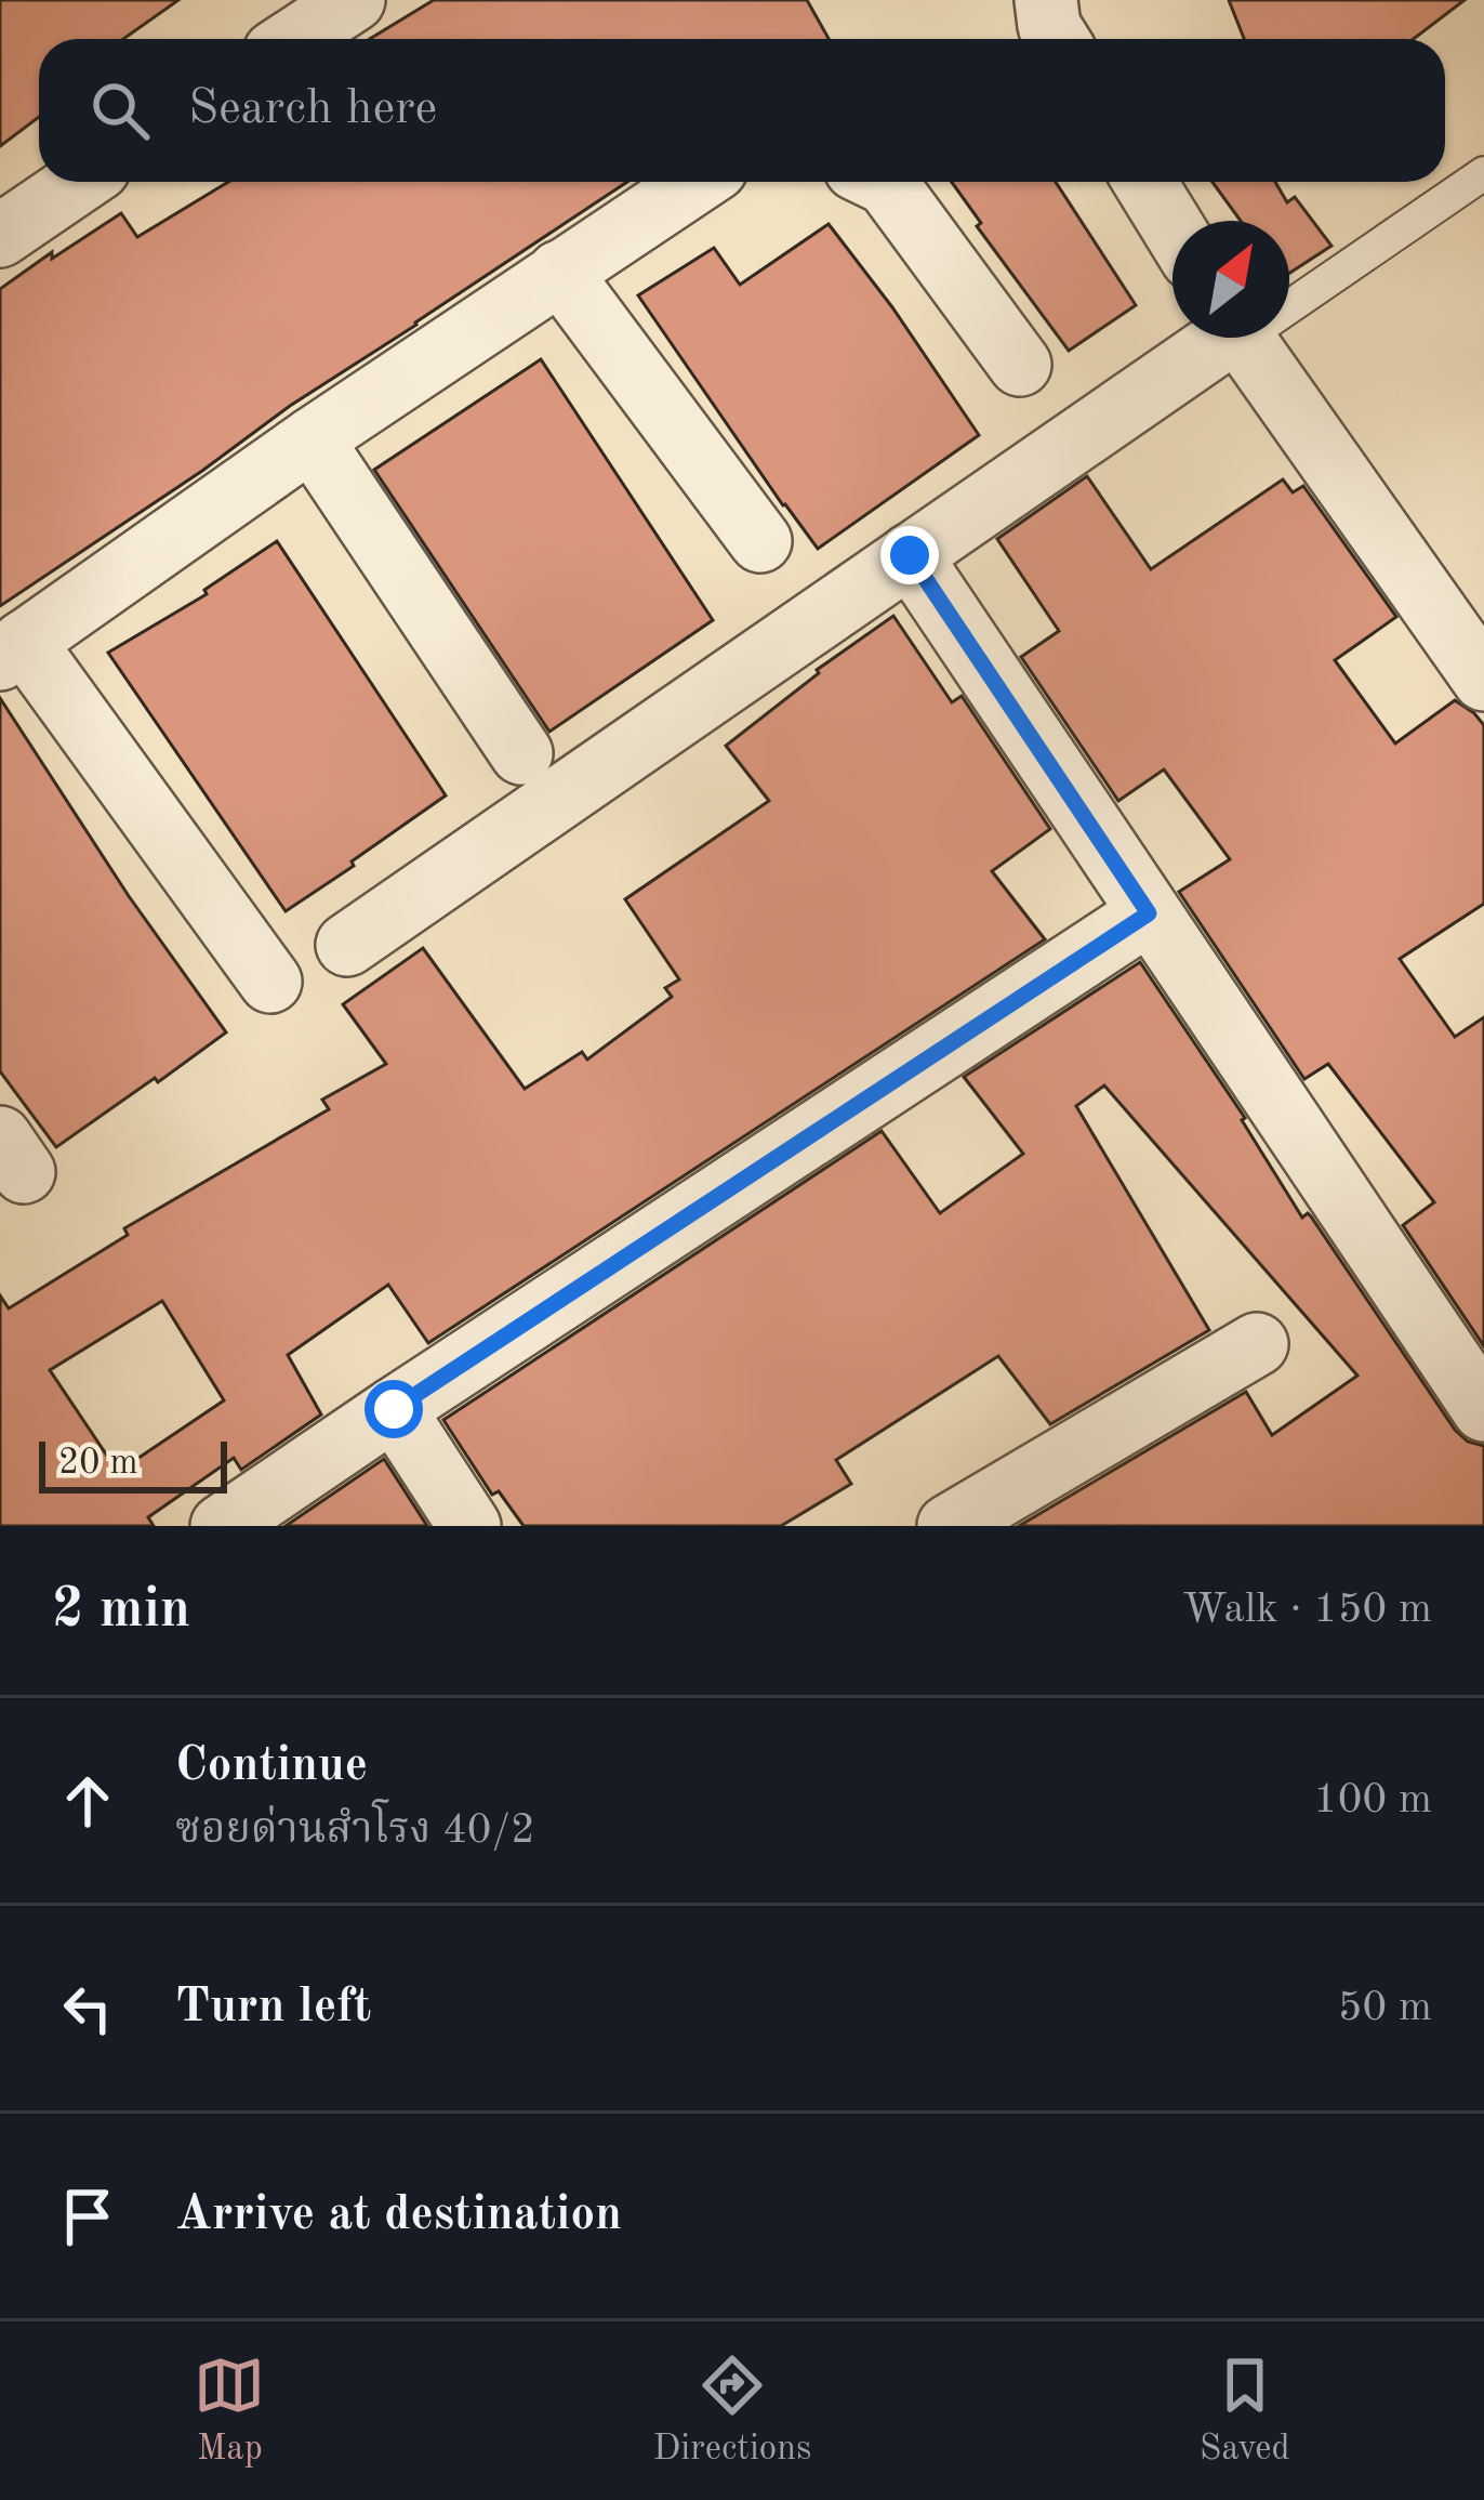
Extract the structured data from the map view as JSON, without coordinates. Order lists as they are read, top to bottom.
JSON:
{
  "scale_bar": "20 m",
  "north": "top right",
  "page": {
    "search": "Search here",
    "scale": "20 m",
    "heading": ["2 min", "Walk · 150 m"],
    "list": [
      ["Continue", "ซอยด่านสำโรง 40/2", "100 m"],
      ["Turn left", "50 m"],
      "Arrive at destination"
    ],
    "nav": ["Map", "Directions", "Saved"]
  }
}
